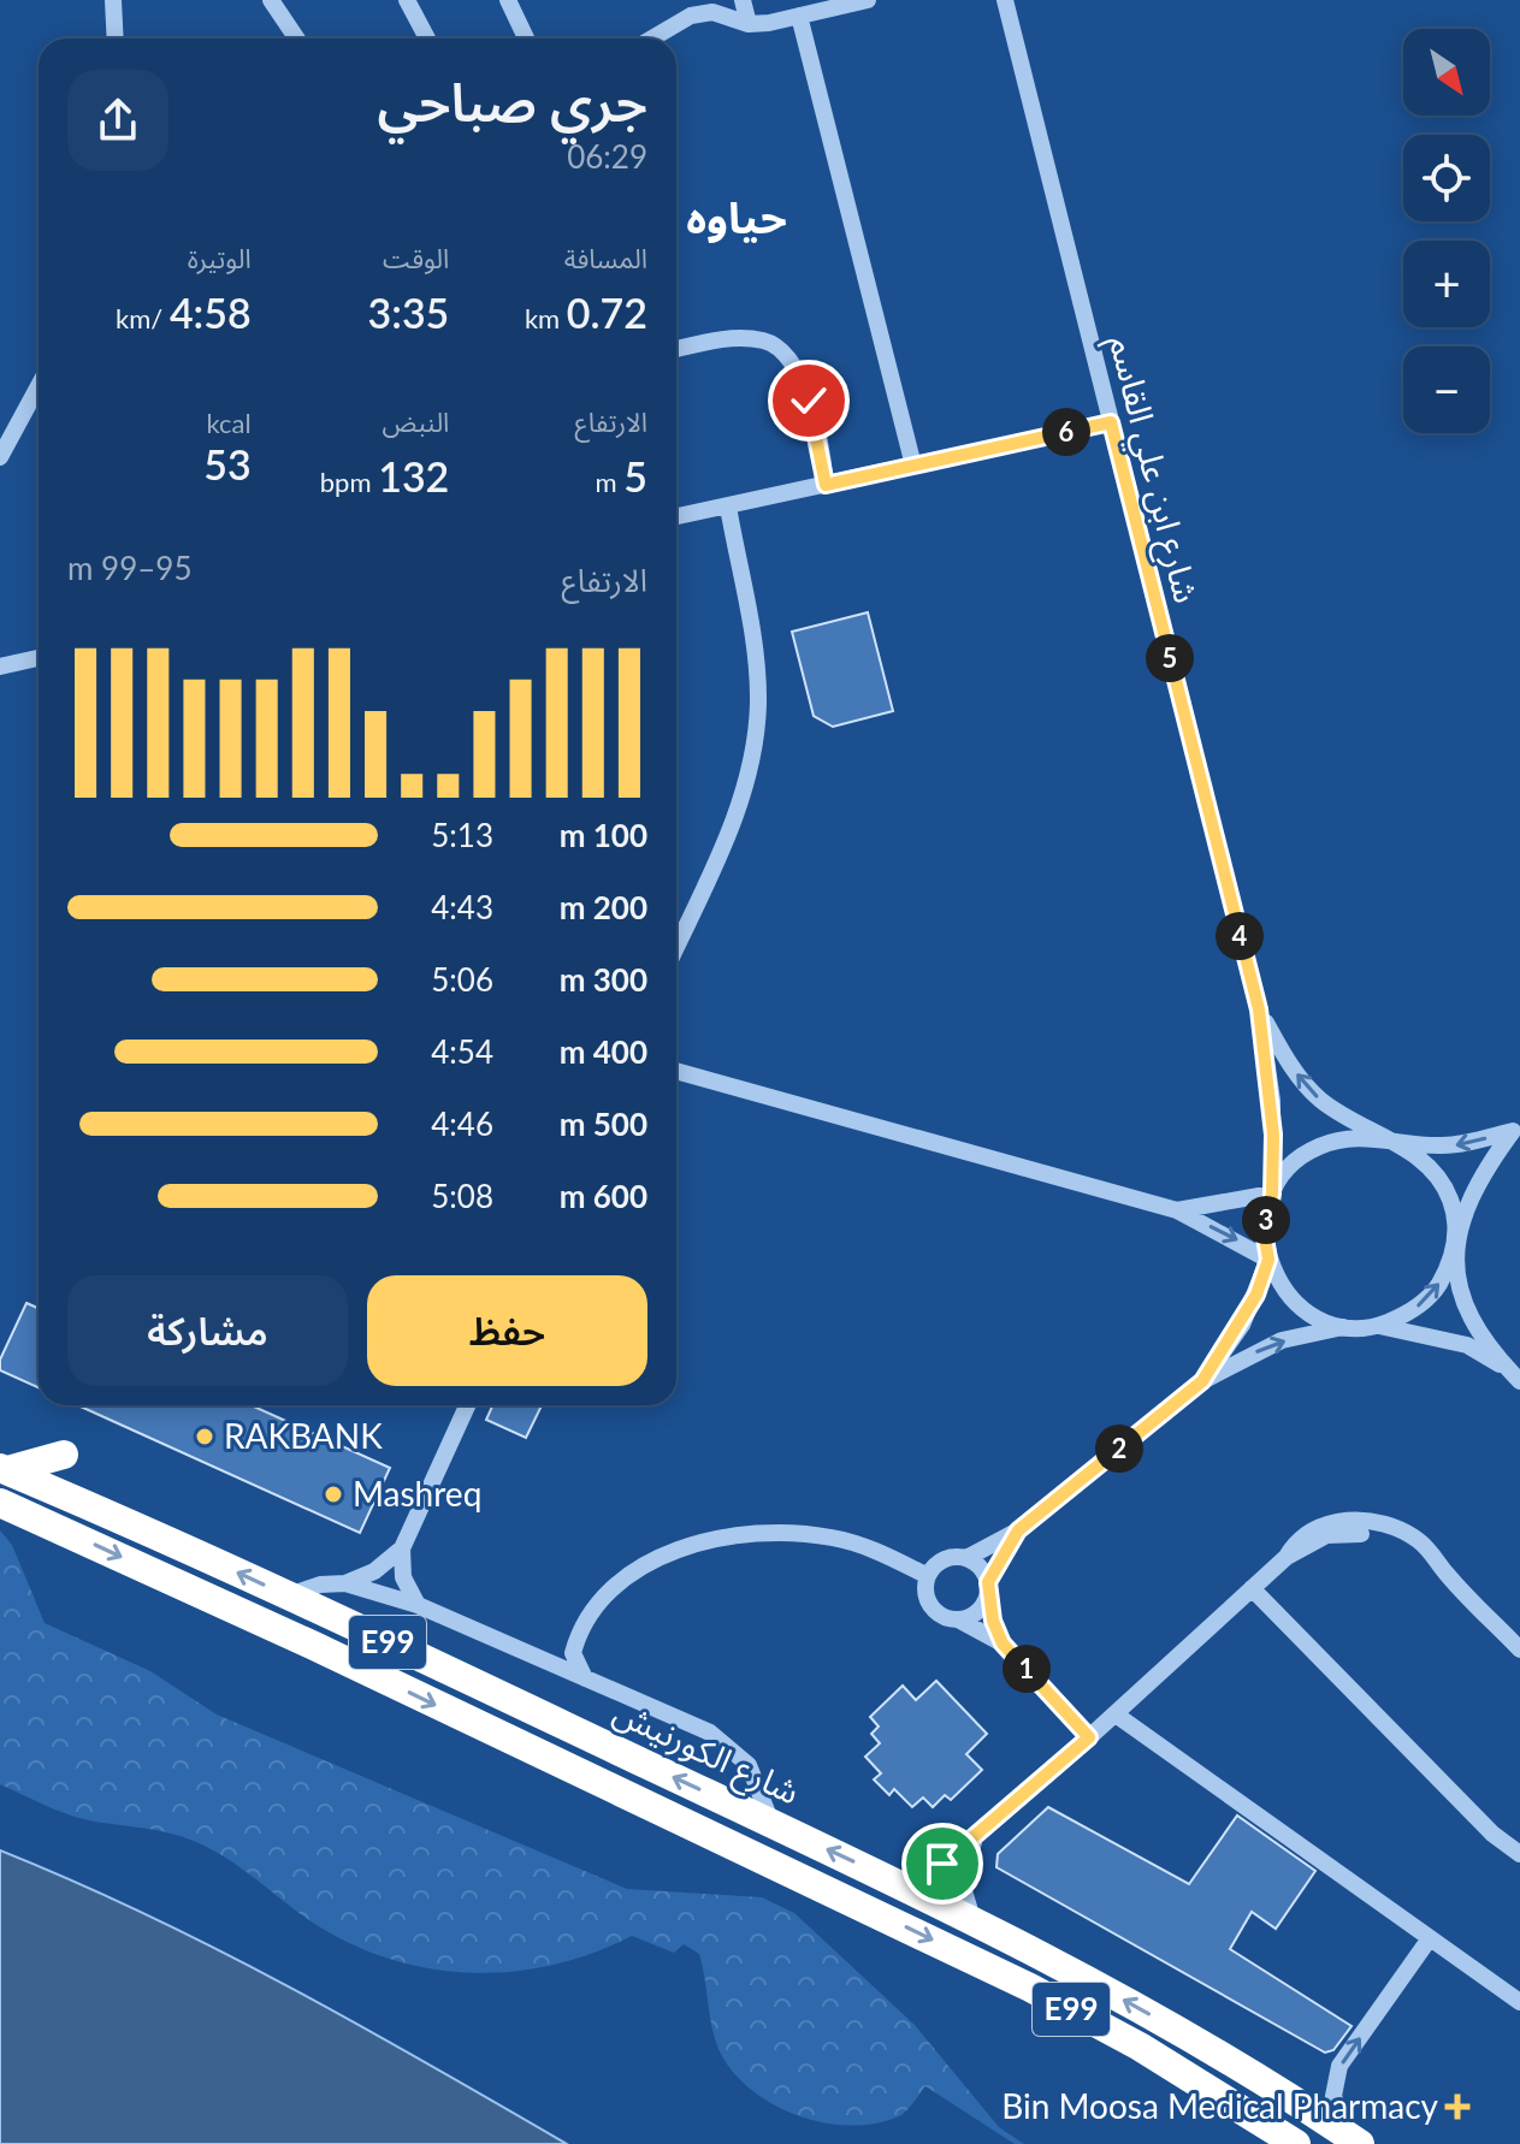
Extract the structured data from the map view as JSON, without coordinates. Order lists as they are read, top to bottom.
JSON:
{
  "streets": {
    "highway": ["E99", "شارع الكورنيش"],
    "street": ["شارع ابن علي القاسم"]
  },
  "districts": ["حياوه"],
  "places": {
    "other": ["RAKBANK", "Mashreq"],
    "health": ["Bin Moosa Medical Pharmacy"]
  },
  "north": "bottom right",
  "page": {
    "map_buttons": ["+", "−"],
    "heading": ["جري صباحي", "06:29"],
    "stats": [
      ["المسافة", "0.72 km"],
      ["الوقت", "3:35"],
      ["الوتيرة", "4:58 /km"],
      ["الارتفاع", "5 m"],
      ["النبض", "132 bpm"],
      ["kcal", "53"]
    ],
    "pins": [
      "6",
      "5",
      "4",
      "3",
      "2",
      "1"
    ],
    "chart": ["الارتفاع", "95–99 m"],
    "list": [
      {
        "name": "100 m",
        "note": "5:13"
      },
      {
        "name": "200 m",
        "note": "4:43"
      },
      {
        "name": "300 m",
        "note": "5:06"
      },
      {
        "name": "400 m",
        "note": "4:54"
      },
      {
        "name": "500 m",
        "note": "4:46"
      },
      {
        "name": "600 m",
        "note": "5:08"
      }
    ],
    "buttons": ["حفظ", "مشاركة"]
  }
}
